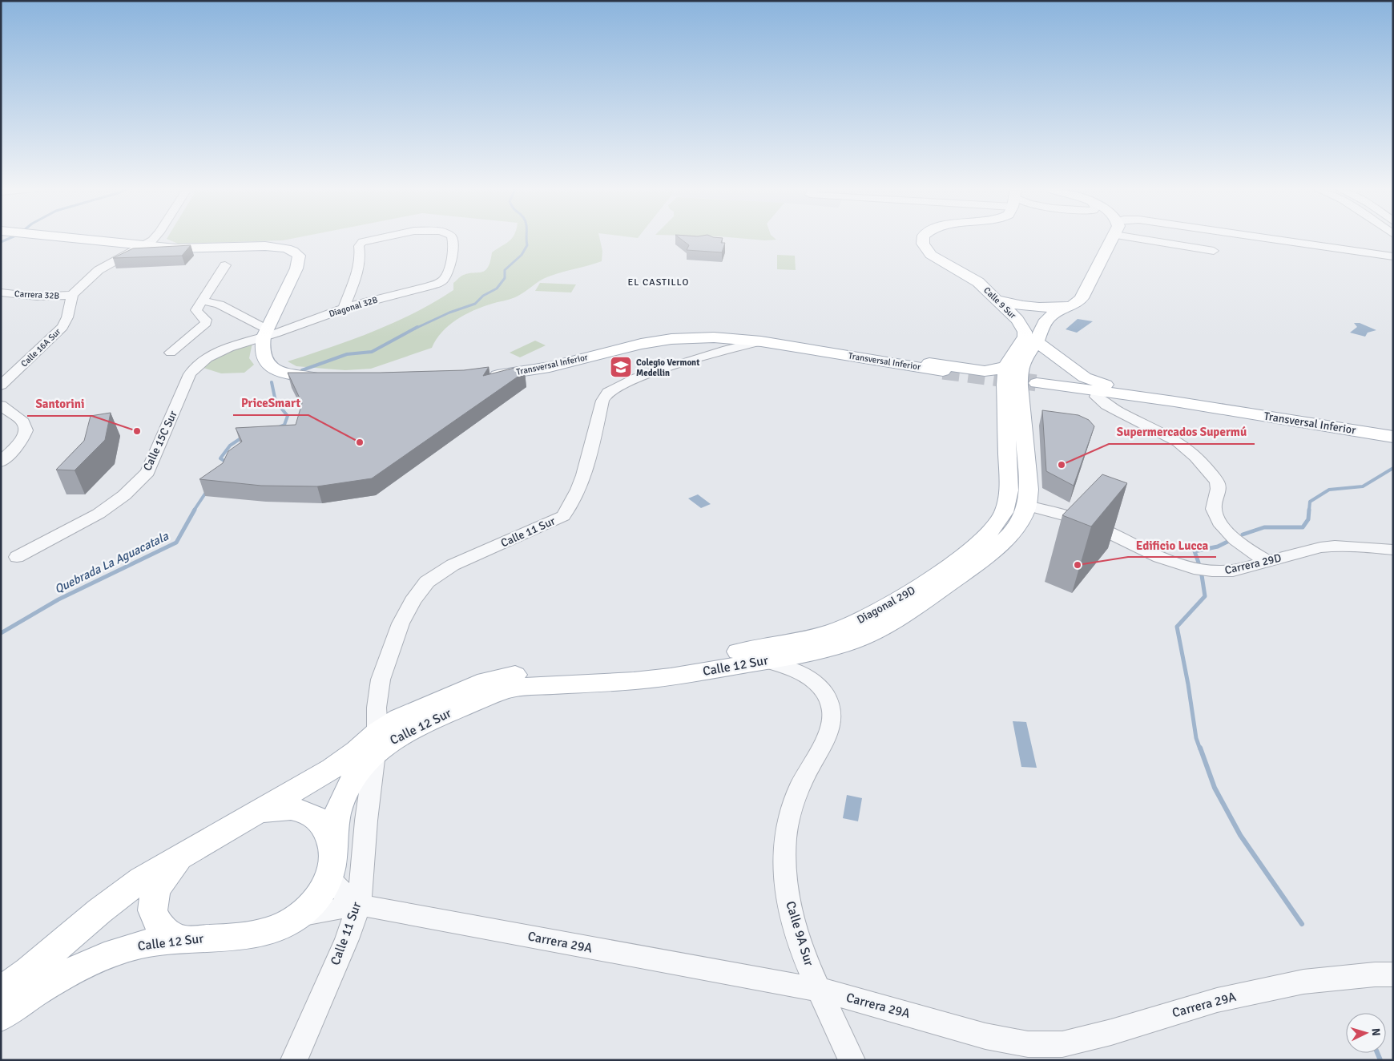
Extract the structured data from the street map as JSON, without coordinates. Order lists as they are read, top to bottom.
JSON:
{
  "streets": {
    "main road": [
      "Calle 9 Sur",
      "Transversal Inferior",
      "Diagonal 29D",
      "Calle 12 Sur"
    ],
    "street": [
      "Carrera 32B",
      "Diagonal 32B",
      "Calle 16A Sur",
      "Calle 15C Sur",
      "Calle 11 Sur",
      "Carrera 29D",
      "Calle 9A Sur",
      "Carrera 29A"
    ]
  },
  "crossings": [
    ["Carrera 32B", "Calle 16A Sur"],
    ["Calle 9 Sur", "Transversal Inferior"],
    ["Calle 9 Sur", "Carrera 29D"],
    ["Calle 9 Sur", "Diagonal 29D"],
    ["Diagonal 32B", "Calle 15C Sur"],
    ["Transversal Inferior", "Calle 11 Sur"],
    ["Calle 11 Sur", "Calle 12 Sur"],
    ["Calle 11 Sur", "Carrera 29A"],
    ["Carrera 29D", "Diagonal 29D"],
    ["Diagonal 29D", "Calle 12 Sur"],
    ["Diagonal 29D", "Calle 9A Sur"],
    ["Calle 12 Sur", "Calle 9A Sur"],
    ["Calle 12 Sur", "Carrera 29A"],
    ["Calle 9A Sur", "Carrera 29A"]
  ],
  "districts": ["EL CASTILLO"],
  "water": ["Quebrada La Aguacatala"],
  "places": {
    "school or university": ["Colegio Vermont Medellin"],
    "other": [
      "Santorini",
      "PriceSmart",
      "Supermercados Supermú",
      "Edificio Lucca"
    ]
  },
  "north": "right"
}
